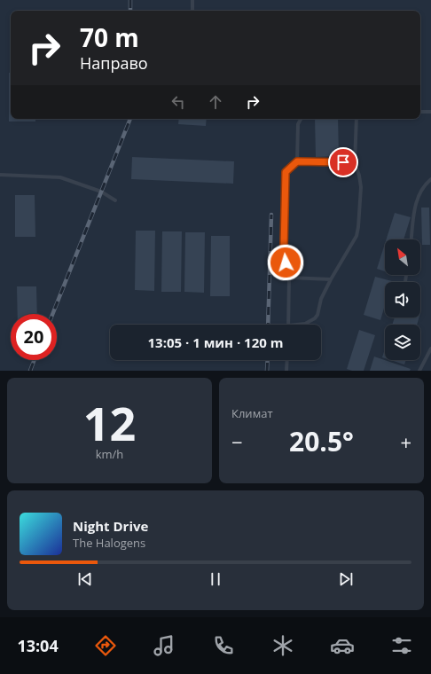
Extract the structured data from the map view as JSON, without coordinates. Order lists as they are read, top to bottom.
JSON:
{
  "north": "top left",
  "page": {
    "turn": ["70 m", "Направо"],
    "limit": "20",
    "trip": "13:05 · 1 мин · 120 m",
    "tile": [
      ["12", "km/h"],
      "Климат"
    ],
    "heat": ["−", "20.5°", "+"],
    "song": ["Night Drive", "The Halogens"],
    "tabs": "13:04"
  }
}
